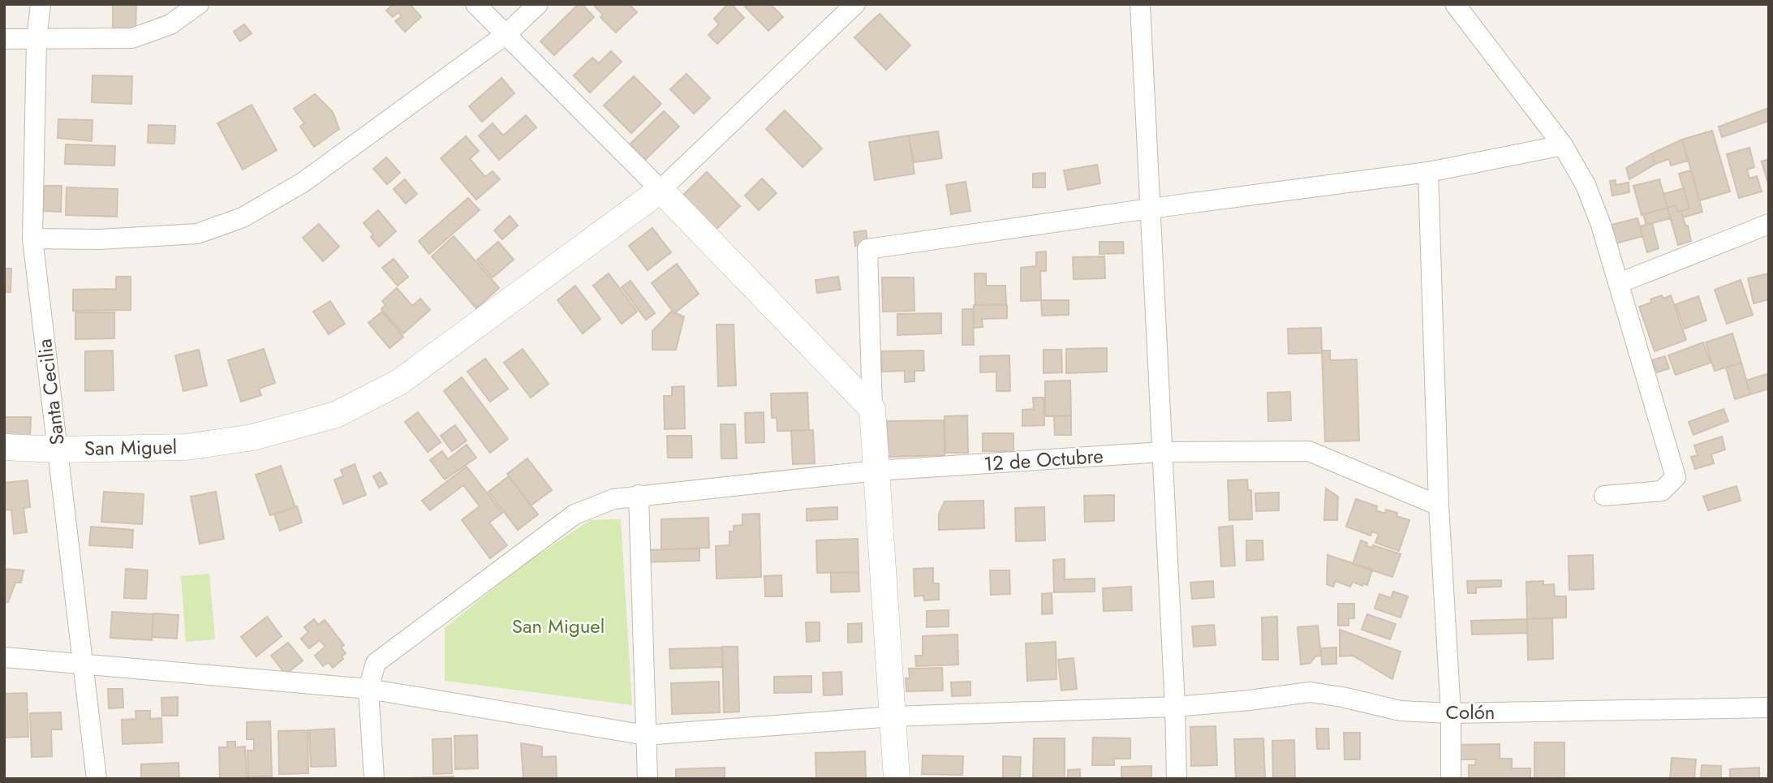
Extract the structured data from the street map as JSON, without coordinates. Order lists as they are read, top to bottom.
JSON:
{
  "streets": {
    "street": [
      "Santa Cecilia",
      "San Miguel",
      "12 de Octubre",
      "Colón"
    ]
  },
  "crossings": [
    ["Santa Cecilia", "San Miguel"],
    ["Santa Cecilia", "Colón"],
    ["12 de Octubre", "Colón"]
  ],
  "parks": ["San Miguel"]
}
